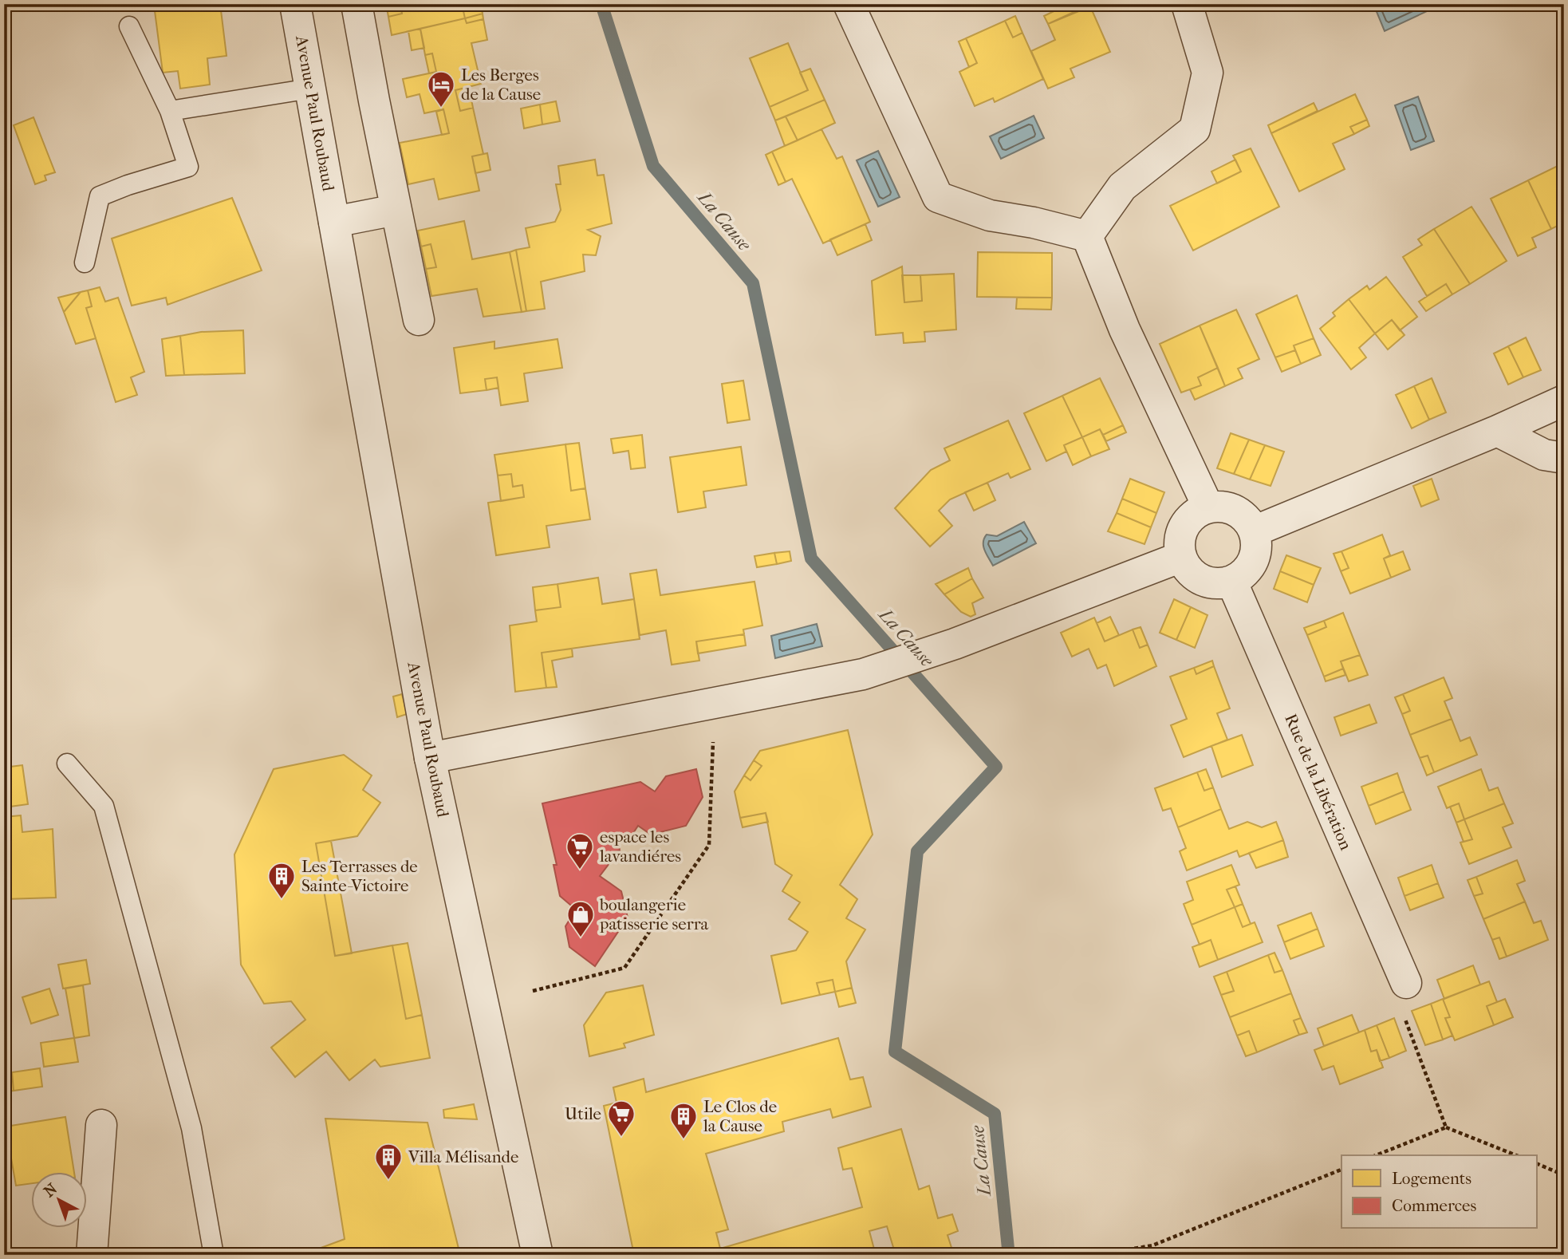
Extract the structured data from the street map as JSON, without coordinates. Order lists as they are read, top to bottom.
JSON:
{
  "streets": {
    "street": ["Avenue Paul Roubaud", "Rue de la Libération"]
  },
  "water": ["La Cause"],
  "places": {
    "hotel": ["Les Berges de la Cause"],
    "supermarket": ["espace les lavandiéres", "Utile"],
    "building": ["Les Terrasses de Sainte-Victoire", "Le Clos de la Cause", "Villa Mélisande"],
    "shop": ["boulangerie patisserie serra"]
  },
  "legend": ["Logements", "Commerces"],
  "north": "top left"
}
